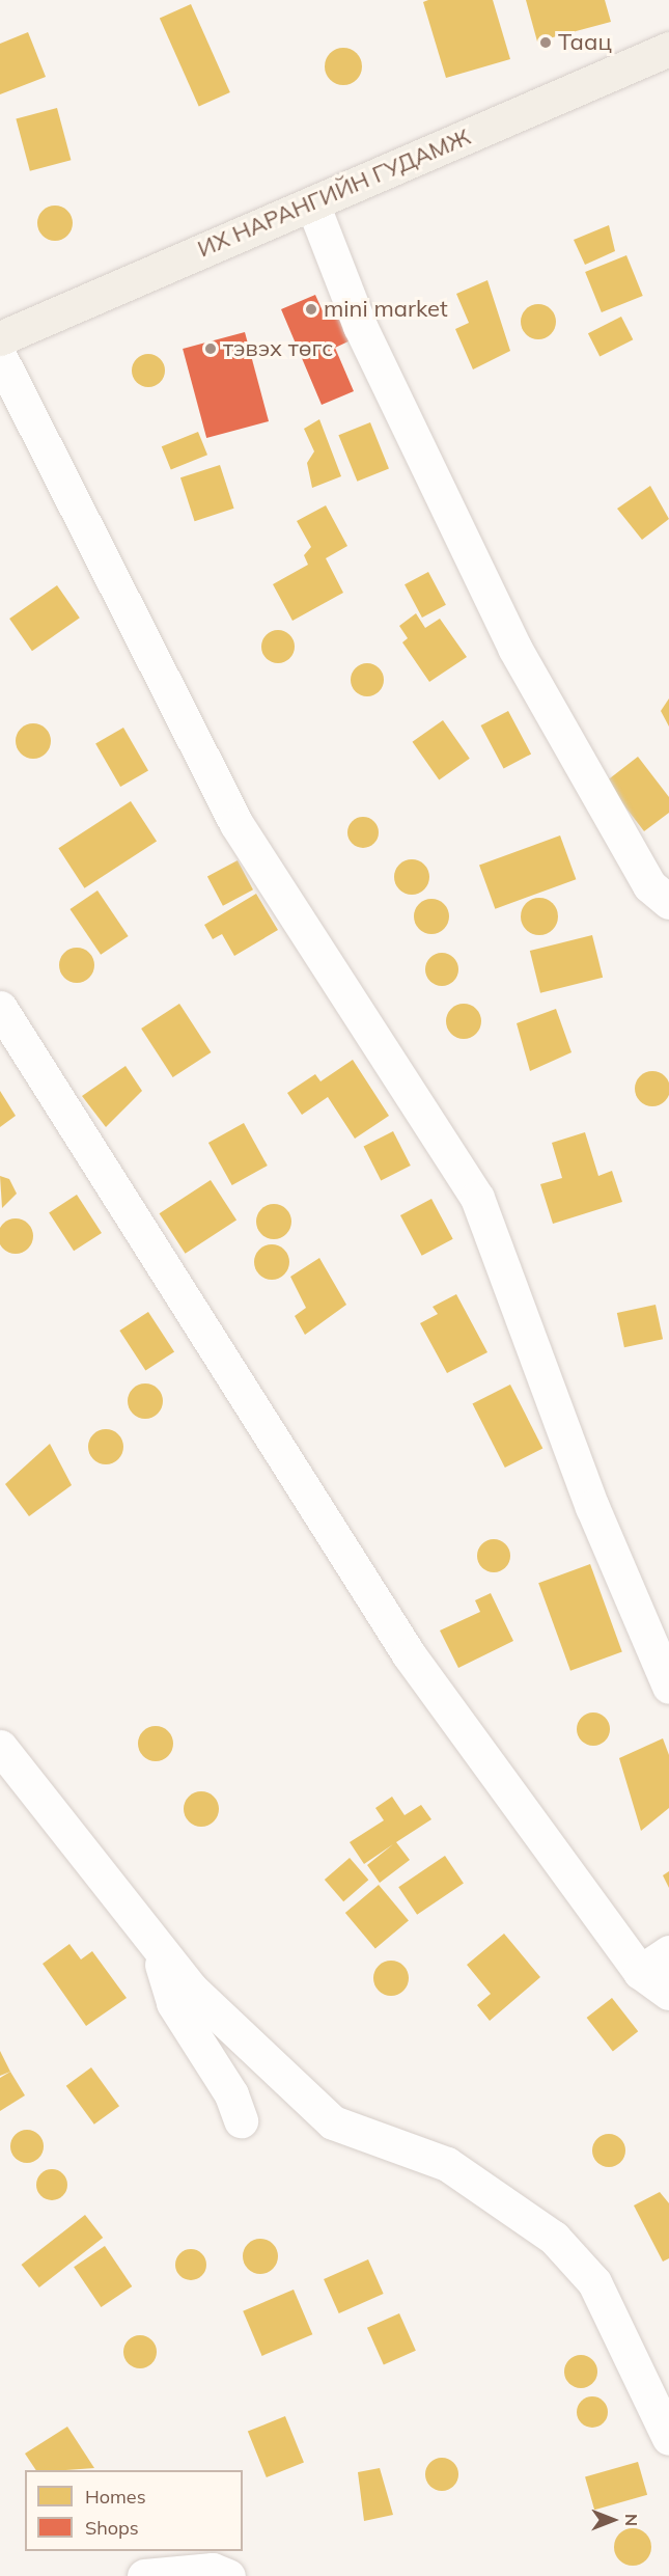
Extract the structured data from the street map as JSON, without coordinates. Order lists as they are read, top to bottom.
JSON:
{
  "streets": {
    "main road": ["ИХ НАРАНГИЙН ГУДАМЖ"]
  },
  "places": ["Таац", "mini market", "тэвэх төгс"],
  "legend": ["Homes", "Shops"],
  "north": "right"
}
